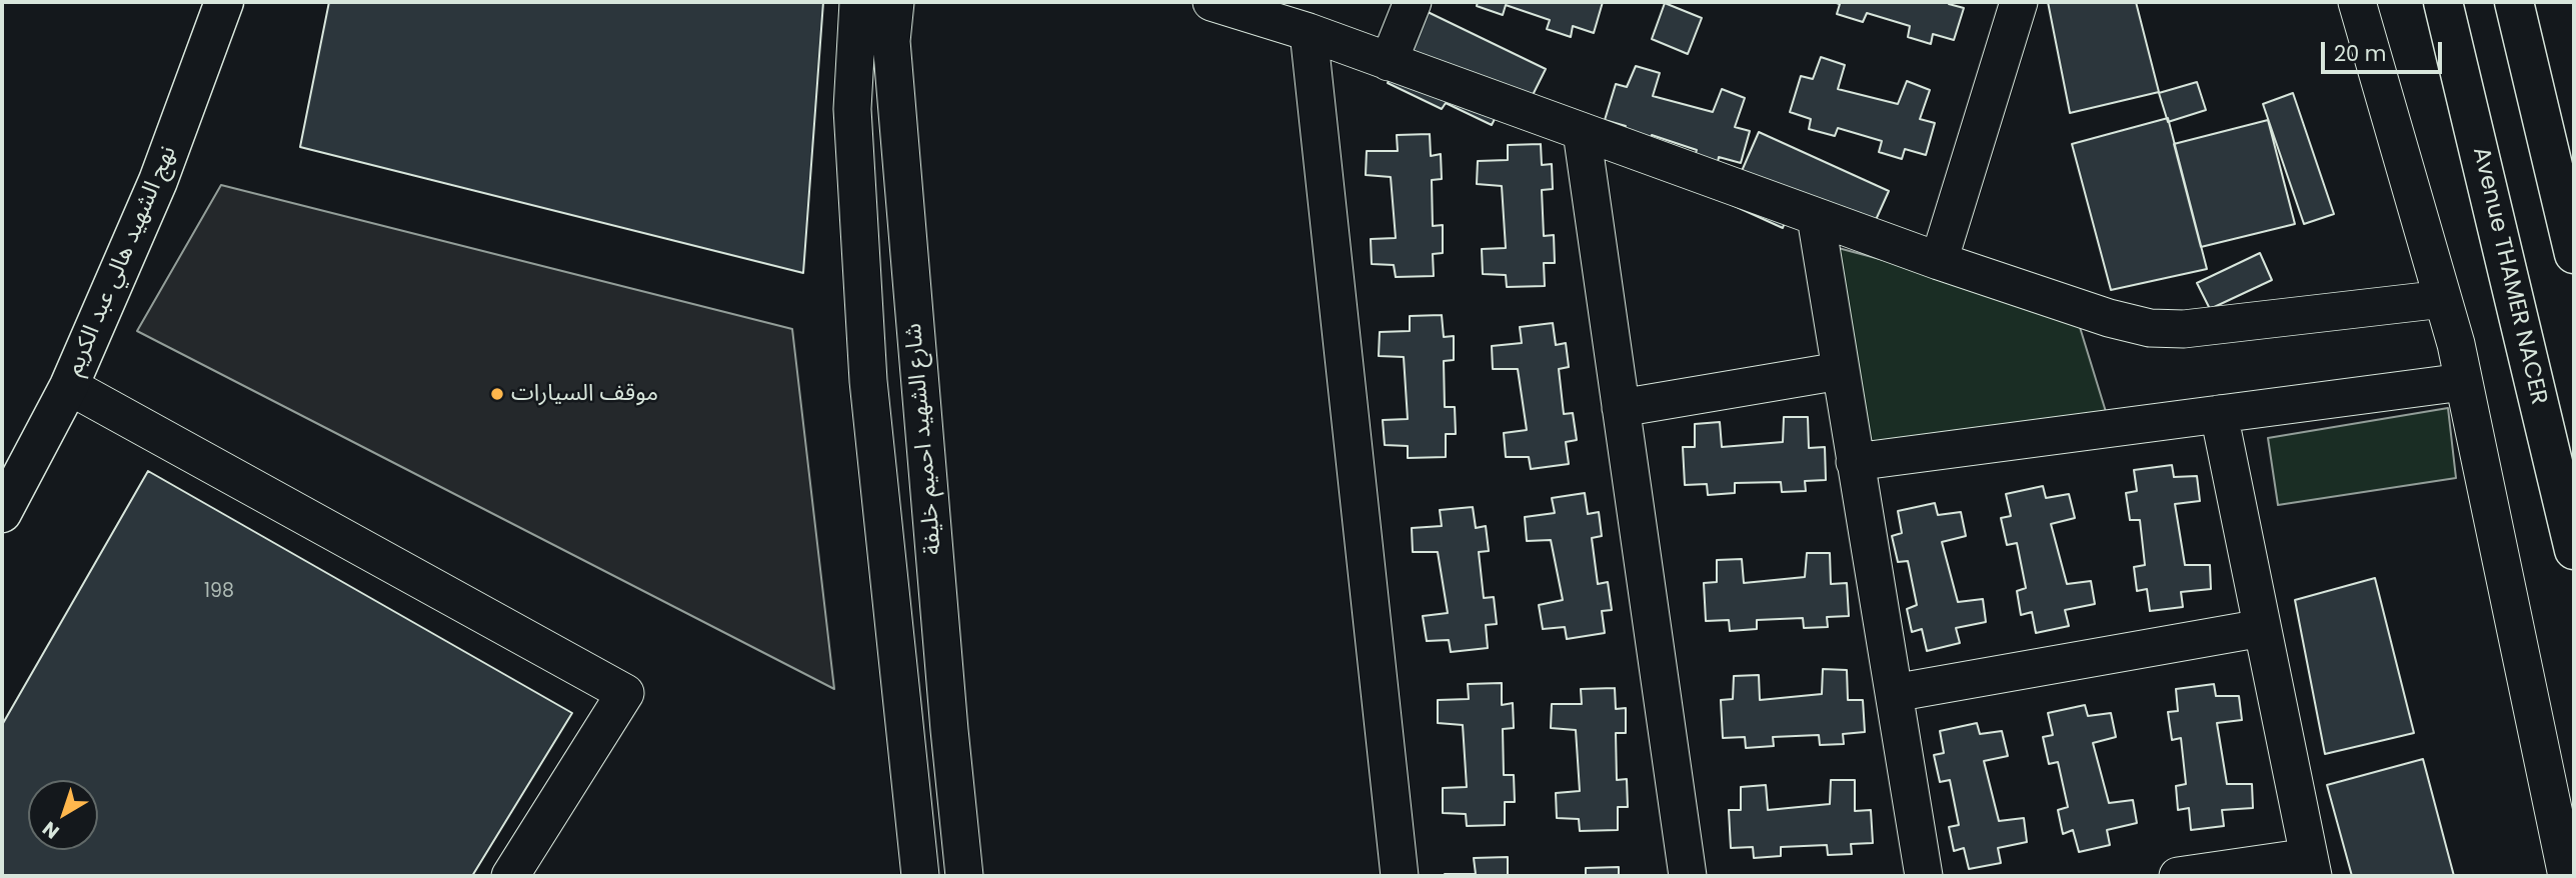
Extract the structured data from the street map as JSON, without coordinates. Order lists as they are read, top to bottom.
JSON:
{
  "streets": {
    "main road": ["نهج الشهيد هالي عبد الكريم", "Avenue THAMER NACER"],
    "street": ["شارع الشهيد احميم خليفة"]
  },
  "places": ["موقف السيارات"],
  "house_numbers": ["198"],
  "scale_bar": "20 m",
  "north": "bottom left"
}
